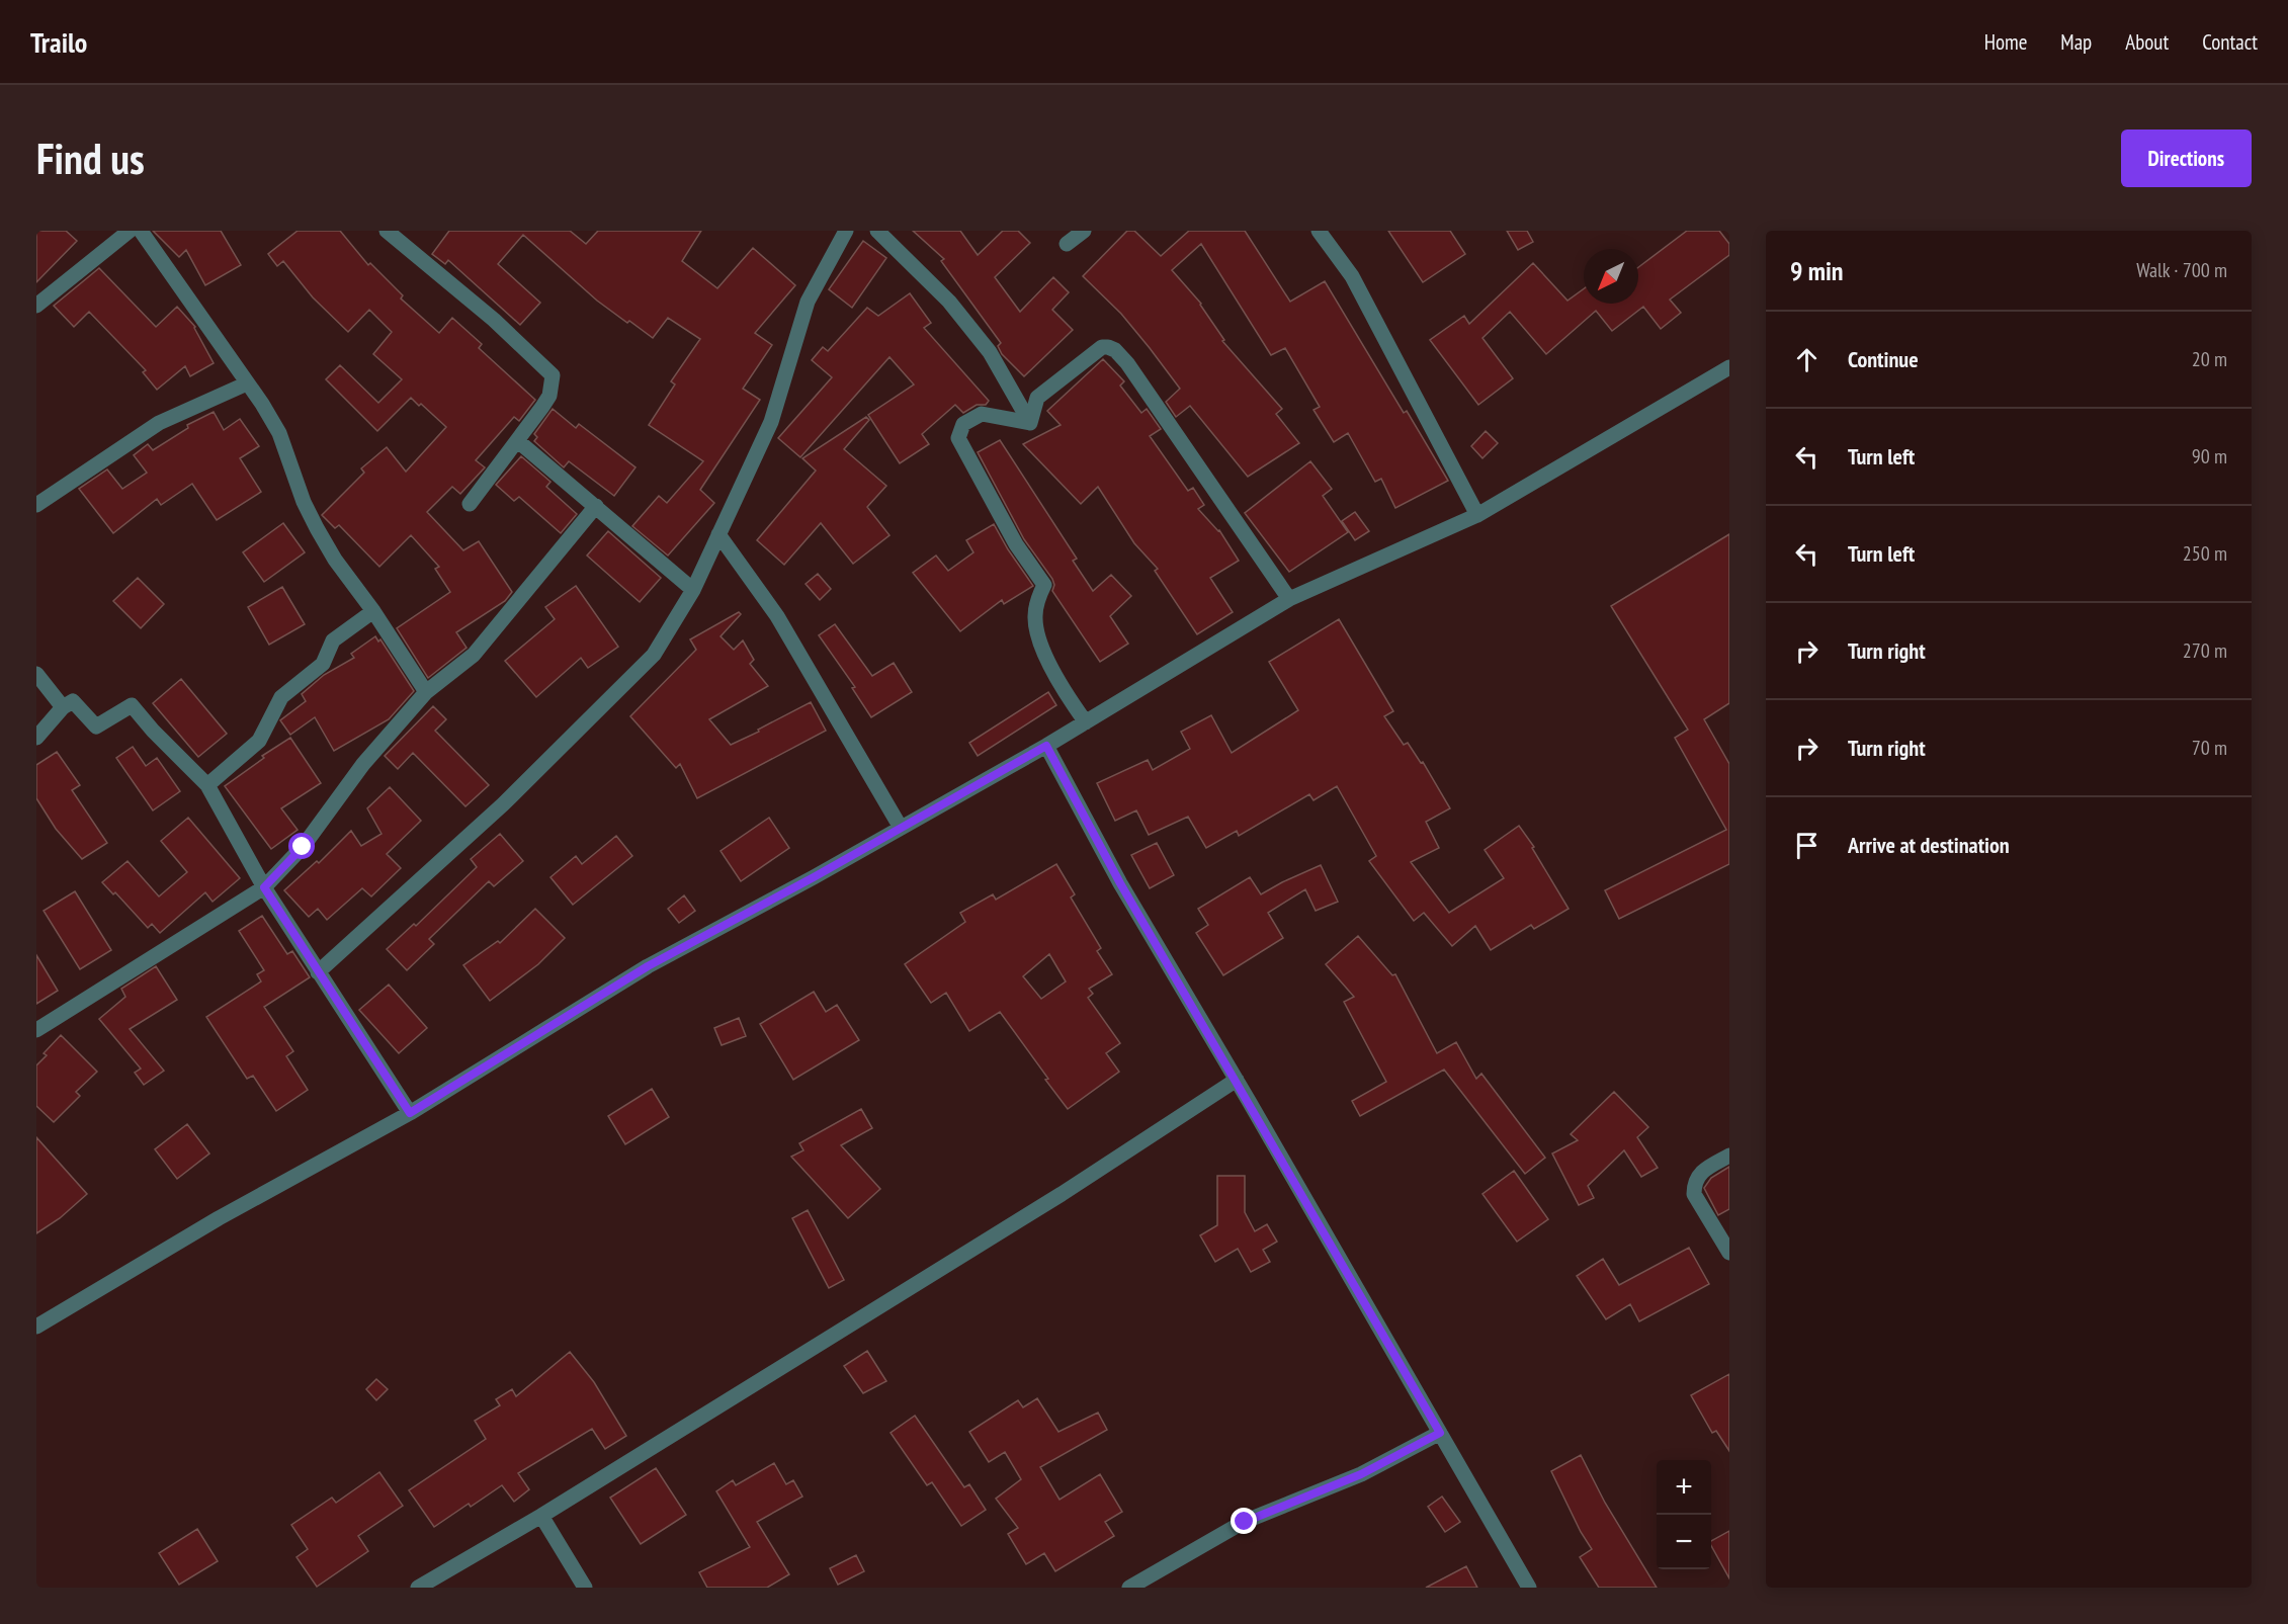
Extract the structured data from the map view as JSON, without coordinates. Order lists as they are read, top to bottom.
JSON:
{
  "north": "bottom left",
  "page": {
    "header": "Trailo",
    "nav": [
      "Home",
      "Map",
      "About",
      "Contact"
    ],
    "buttons": "Directions",
    "title": "Find us",
    "heading": ["9 min", "Walk · 700 m"],
    "list": [
      ["Continue", "20 m"],
      ["Turn left", "90 m"],
      ["Turn left", "250 m"],
      ["Turn right", "270 m"],
      ["Turn right", "70 m"],
      "Arrive at destination"
    ],
    "map_buttons": ["+", "−"]
  }
}
